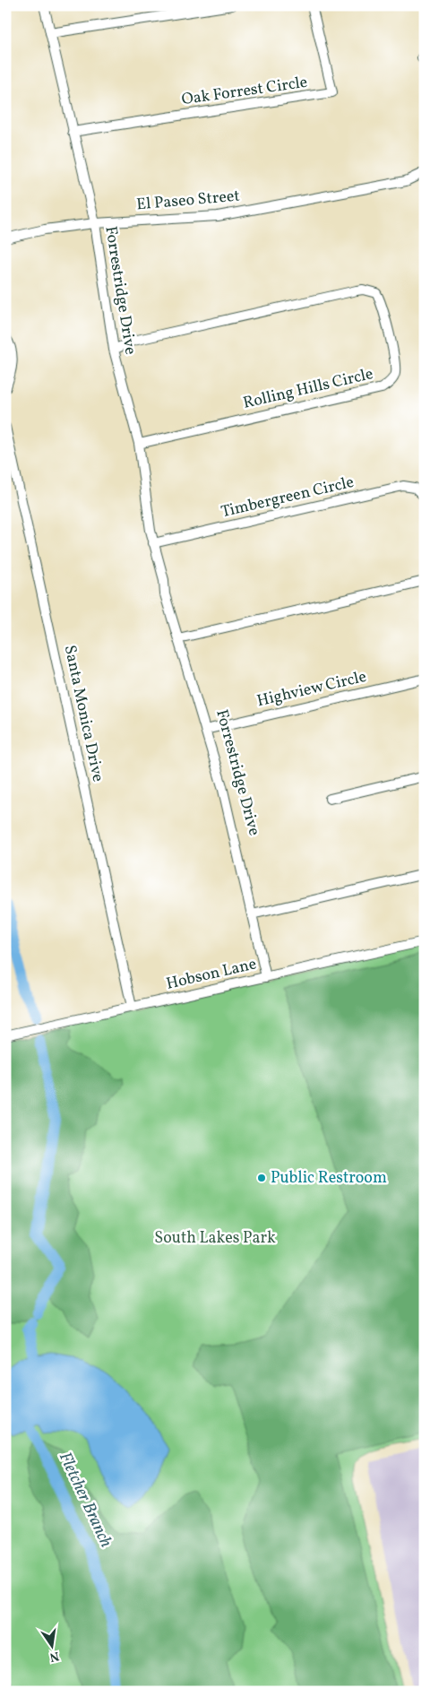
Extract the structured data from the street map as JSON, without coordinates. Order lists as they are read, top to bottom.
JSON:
{
  "streets": {
    "street": [
      "Oak Forrest Circle",
      "El Paseo Street",
      "Forrestridge Drive",
      "Rolling Hills Circle",
      "Timbergreen Circle",
      "Highview Circle",
      "Santa Monica Drive",
      "Hobson Lane"
    ]
  },
  "crossings": [
    ["Oak Forrest Circle", "Forrestridge Drive"],
    ["El Paseo Street", "Forrestridge Drive"],
    ["Forrestridge Drive", "Rolling Hills Circle"],
    ["Forrestridge Drive", "Timbergreen Circle"],
    ["Forrestridge Drive", "Highview Circle"],
    ["Forrestridge Drive", "Hobson Lane"],
    ["Santa Monica Drive", "Hobson Lane"]
  ],
  "water": ["Fletcher Branch"],
  "parks": ["South Lakes Park"],
  "places": ["Public Restroom"],
  "north": "bottom"
}
